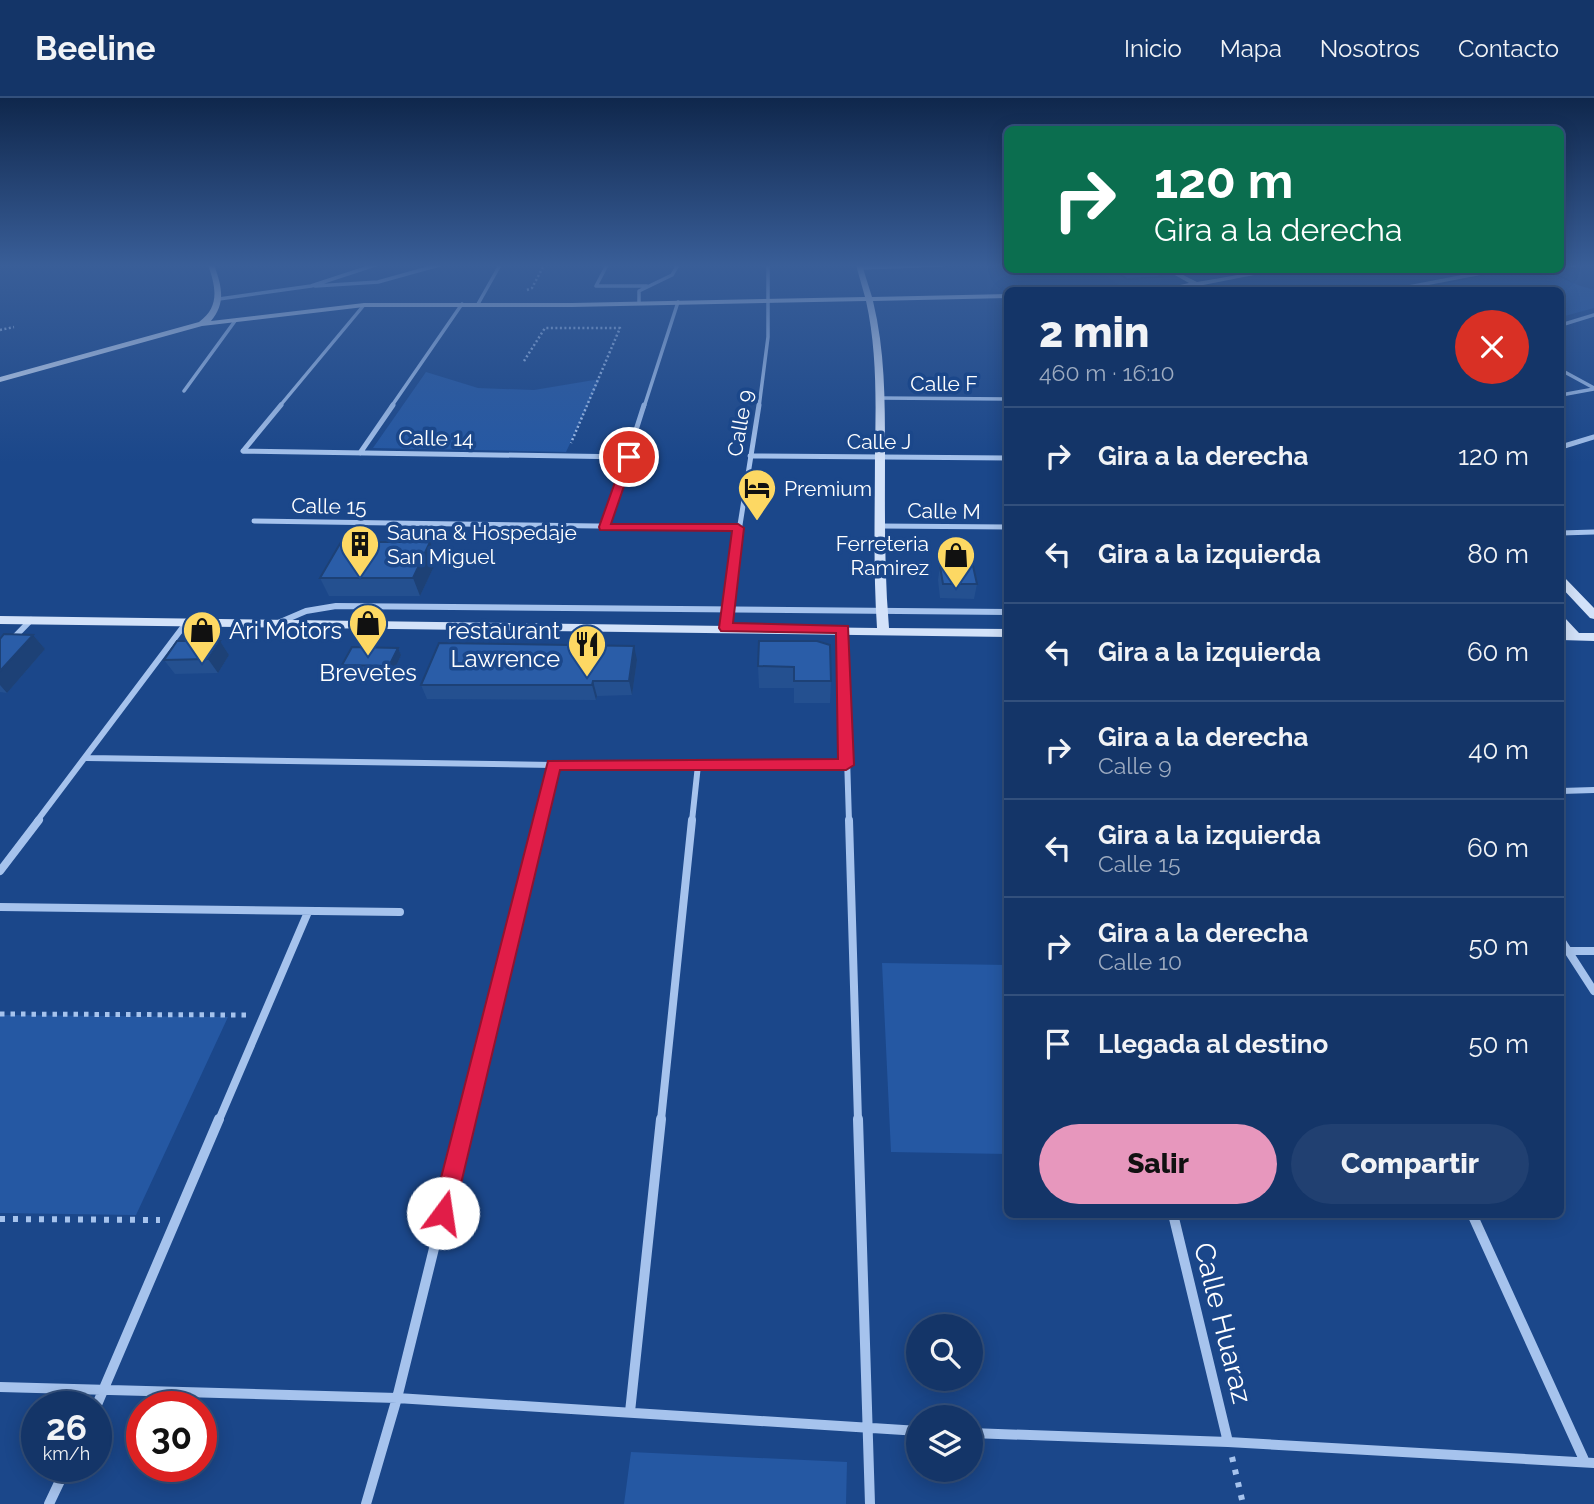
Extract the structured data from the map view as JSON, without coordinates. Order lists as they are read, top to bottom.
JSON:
{
  "streets": {
    "street": [
      "Calle F",
      "Calle 9",
      "Calle 14",
      "Calle J",
      "Calle 15",
      "Calle M",
      "Calle Huaraz"
    ]
  },
  "crossings": [
    ["Calle 9", "Calle J"],
    ["Calle 9", "Calle 15"]
  ],
  "places": {
    "hotel": ["Premium"],
    "building": ["Sauna & Hospedaje San Miguel"],
    "shop": ["Ferreteria Ramirez", "Brevetes", "Ari Motors"],
    "restaurant": ["restaurant Lawrence"]
  },
  "page": {
    "header": "Beeline",
    "nav": [
      "Inicio",
      "Mapa",
      "Nosotros",
      "Contacto"
    ],
    "turn": ["120 m", "Gira a la derecha"],
    "heading": ["2 min", "460 m · 16:10"],
    "list": [
      {
        "name": "Gira a la derecha",
        "value": "120 m"
      },
      {
        "name": "Gira a la izquierda",
        "value": "80 m"
      },
      {
        "name": "Gira a la izquierda",
        "value": "60 m"
      },
      {
        "name": "Gira a la derecha",
        "note": "Calle 9",
        "value": "40 m"
      },
      {
        "name": "Gira a la izquierda",
        "note": "Calle 15",
        "value": "60 m"
      },
      {
        "name": "Gira a la derecha",
        "note": "Calle 10",
        "value": "50 m"
      },
      {
        "name": "Llegada al destino",
        "value": "50 m"
      }
    ],
    "buttons": ["Salir", "Compartir"],
    "speed": "26 km/h",
    "limit": "30"
  }
}
